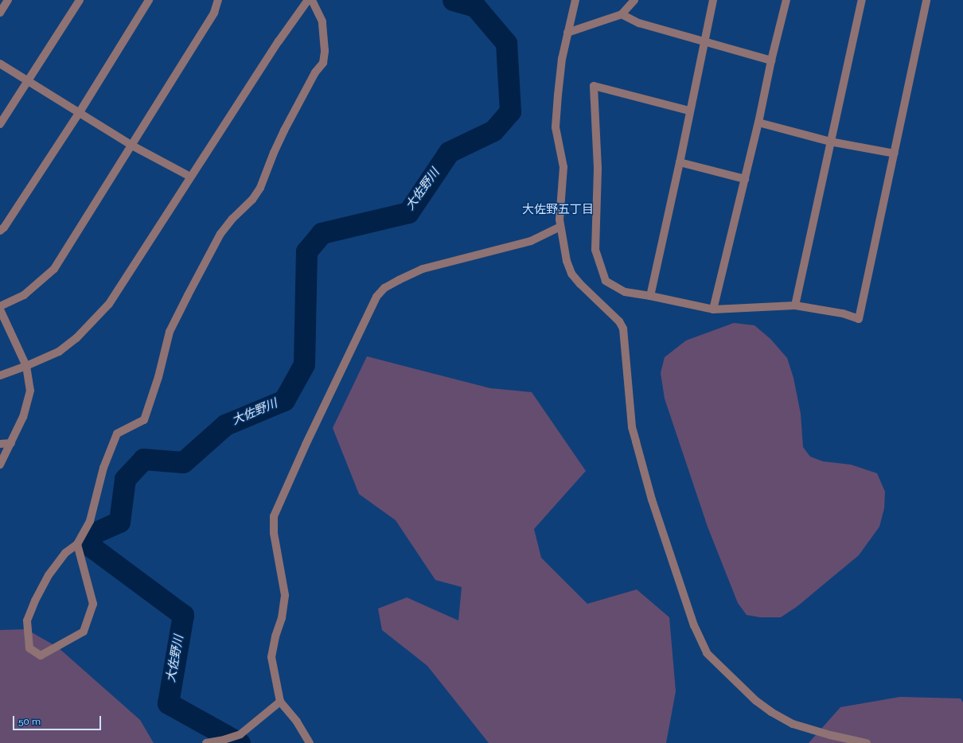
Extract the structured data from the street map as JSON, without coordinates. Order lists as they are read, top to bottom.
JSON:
{
  "districts": ["大佐野五丁目"],
  "water": ["大佐野川"],
  "scale_bar": "50 m"
}
